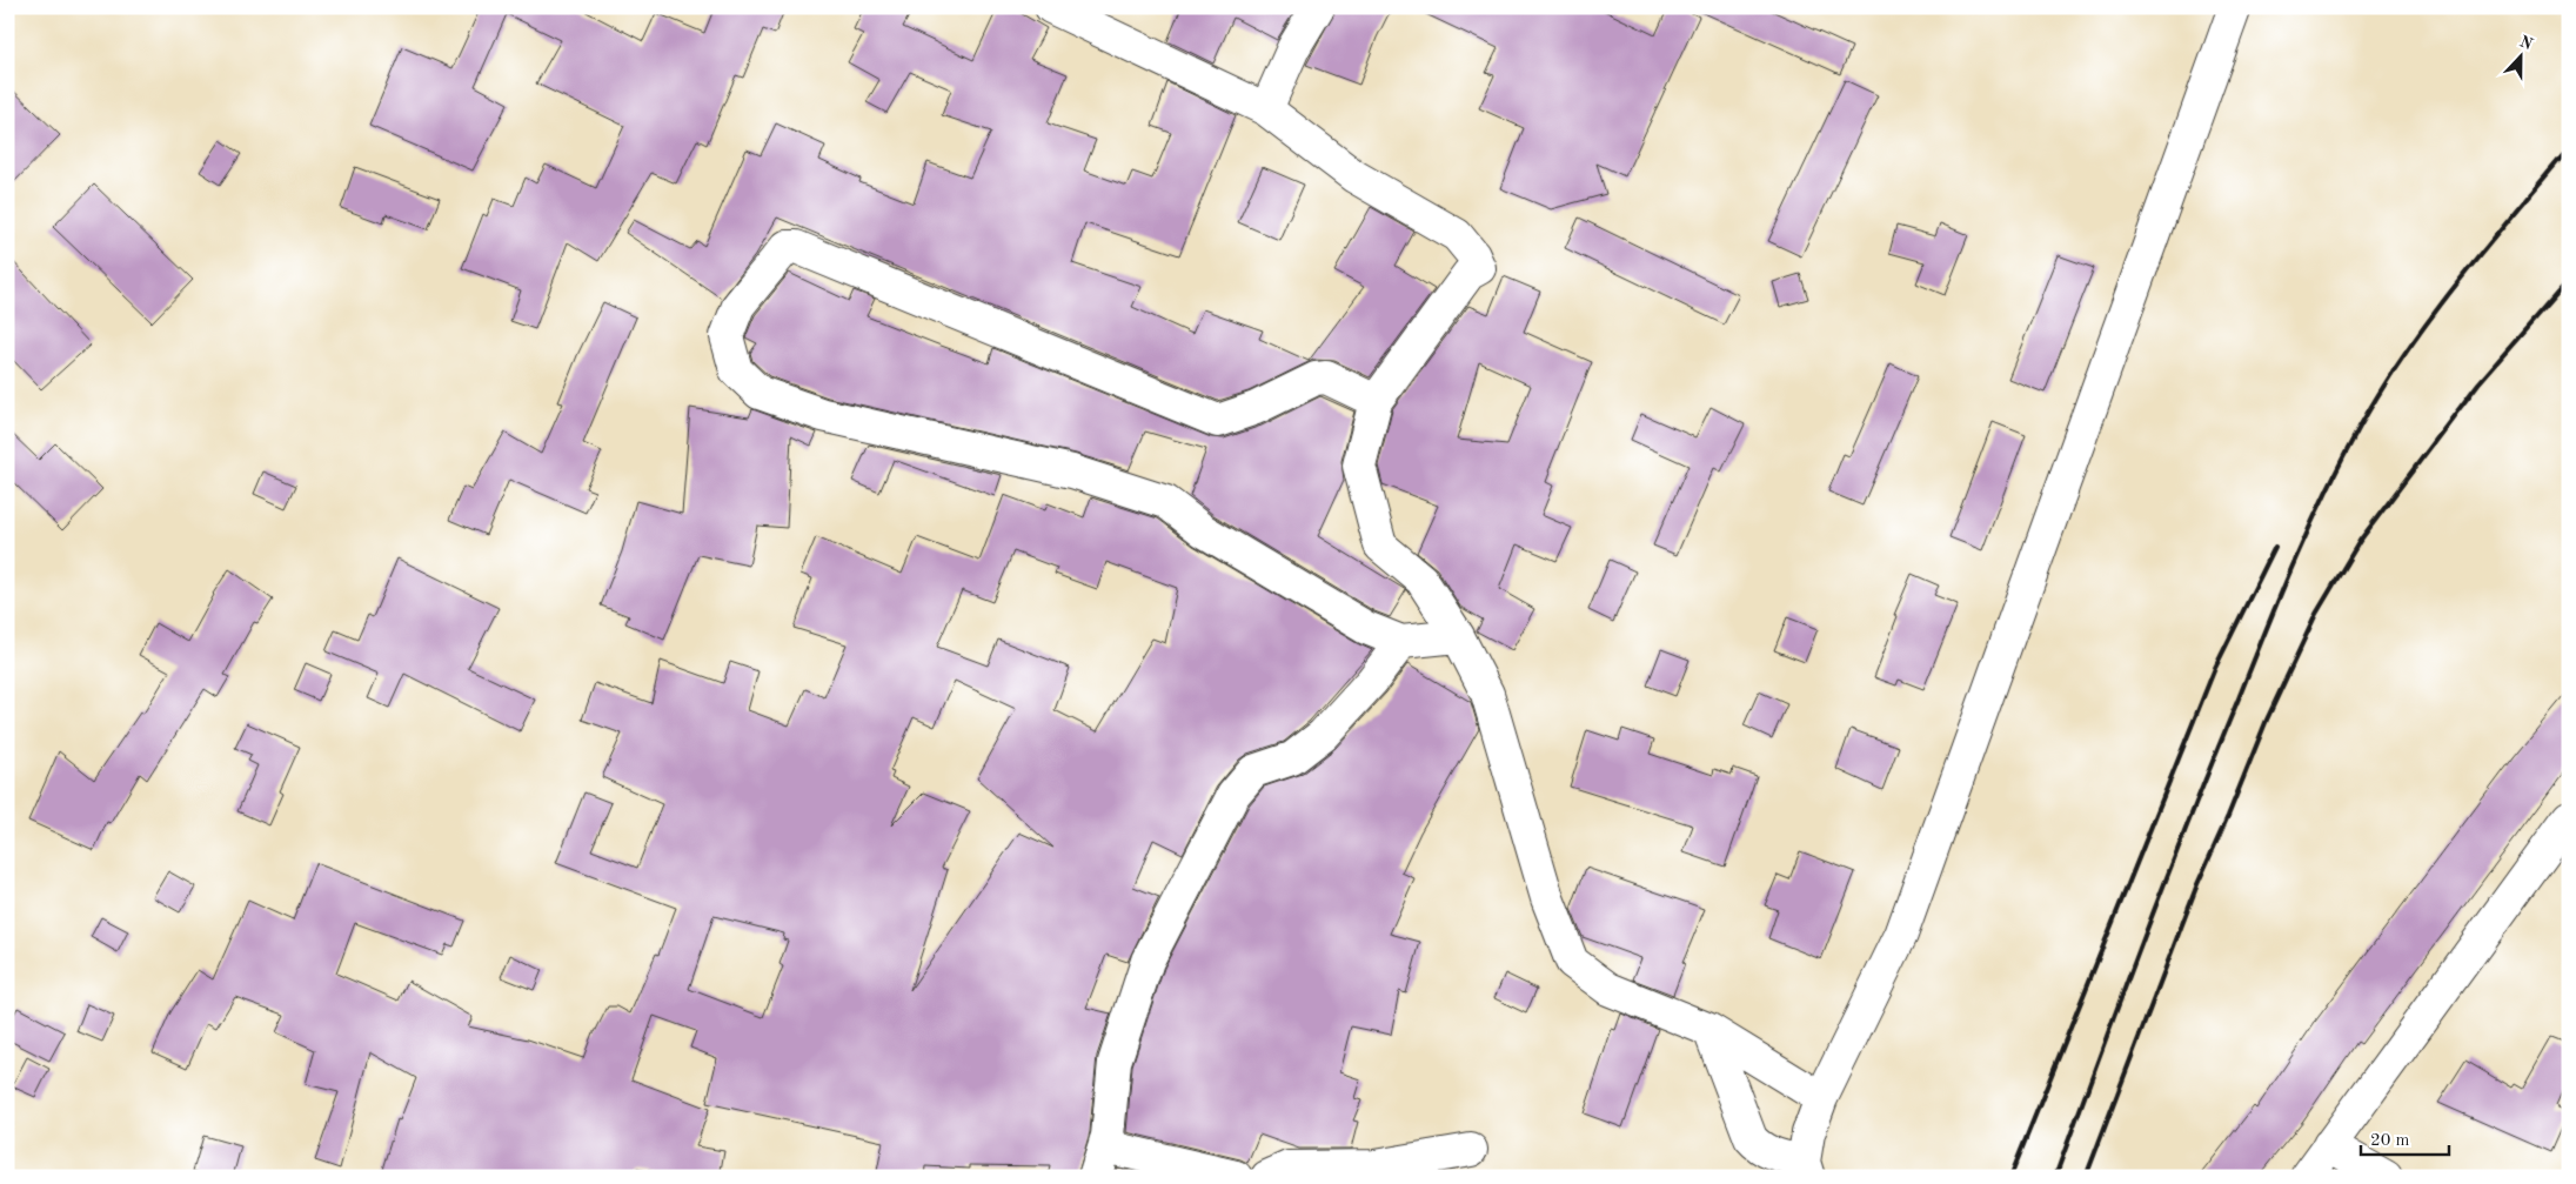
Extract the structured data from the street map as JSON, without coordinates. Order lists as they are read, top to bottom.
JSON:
{
  "scale_bar": "20 m",
  "north": "top"
}
